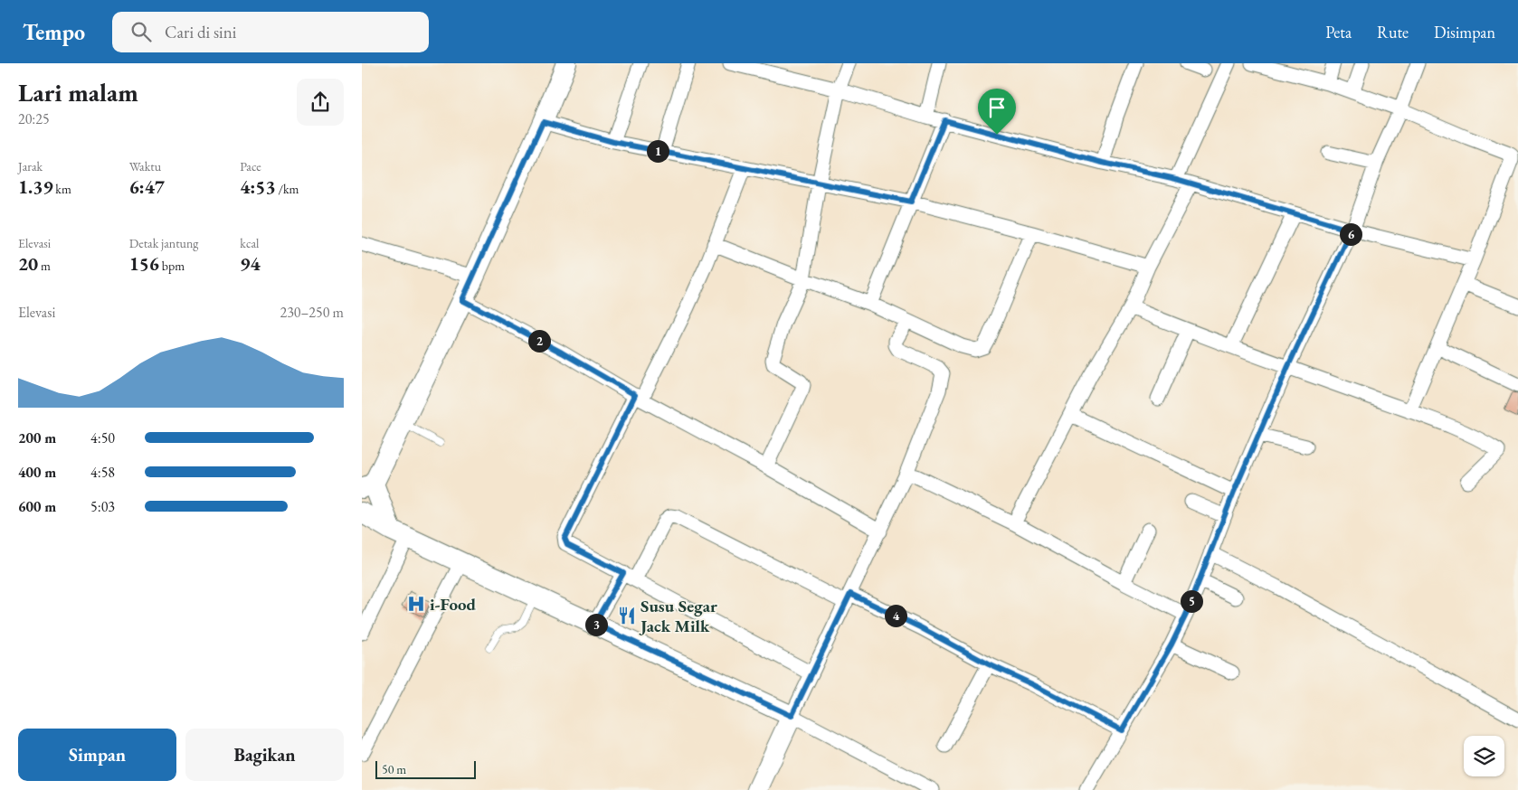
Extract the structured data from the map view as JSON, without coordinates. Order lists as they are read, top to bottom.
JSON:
{
  "places": {
    "hospital": ["i-Food"],
    "restaurant": ["Susu Segar Jack Milk"]
  },
  "scale_bar": "50 m",
  "page": {
    "header": "Tempo",
    "search": "Cari di sini",
    "nav": ["Peta", "Rute", "Disimpan"],
    "heading": ["Lari malam", "20:25"],
    "stats": [
      ["Jarak", "1.39 km"],
      ["Waktu", "6:47"],
      ["Pace", "4:53 /km"],
      ["Elevasi", "20 m"],
      ["Detak jantung", "156 bpm"],
      ["kcal", "94"]
    ],
    "pins": [
      "1",
      "6",
      "2",
      "5",
      "4",
      "3"
    ],
    "chart": ["Elevasi", "230–250 m"],
    "list": [
      {
        "name": "200 m",
        "note": "4:50"
      },
      {
        "name": "400 m",
        "note": "4:58"
      },
      {
        "name": "600 m",
        "note": "5:03"
      }
    ],
    "buttons": ["Simpan", "Bagikan"],
    "scale": "50 m"
  }
}
